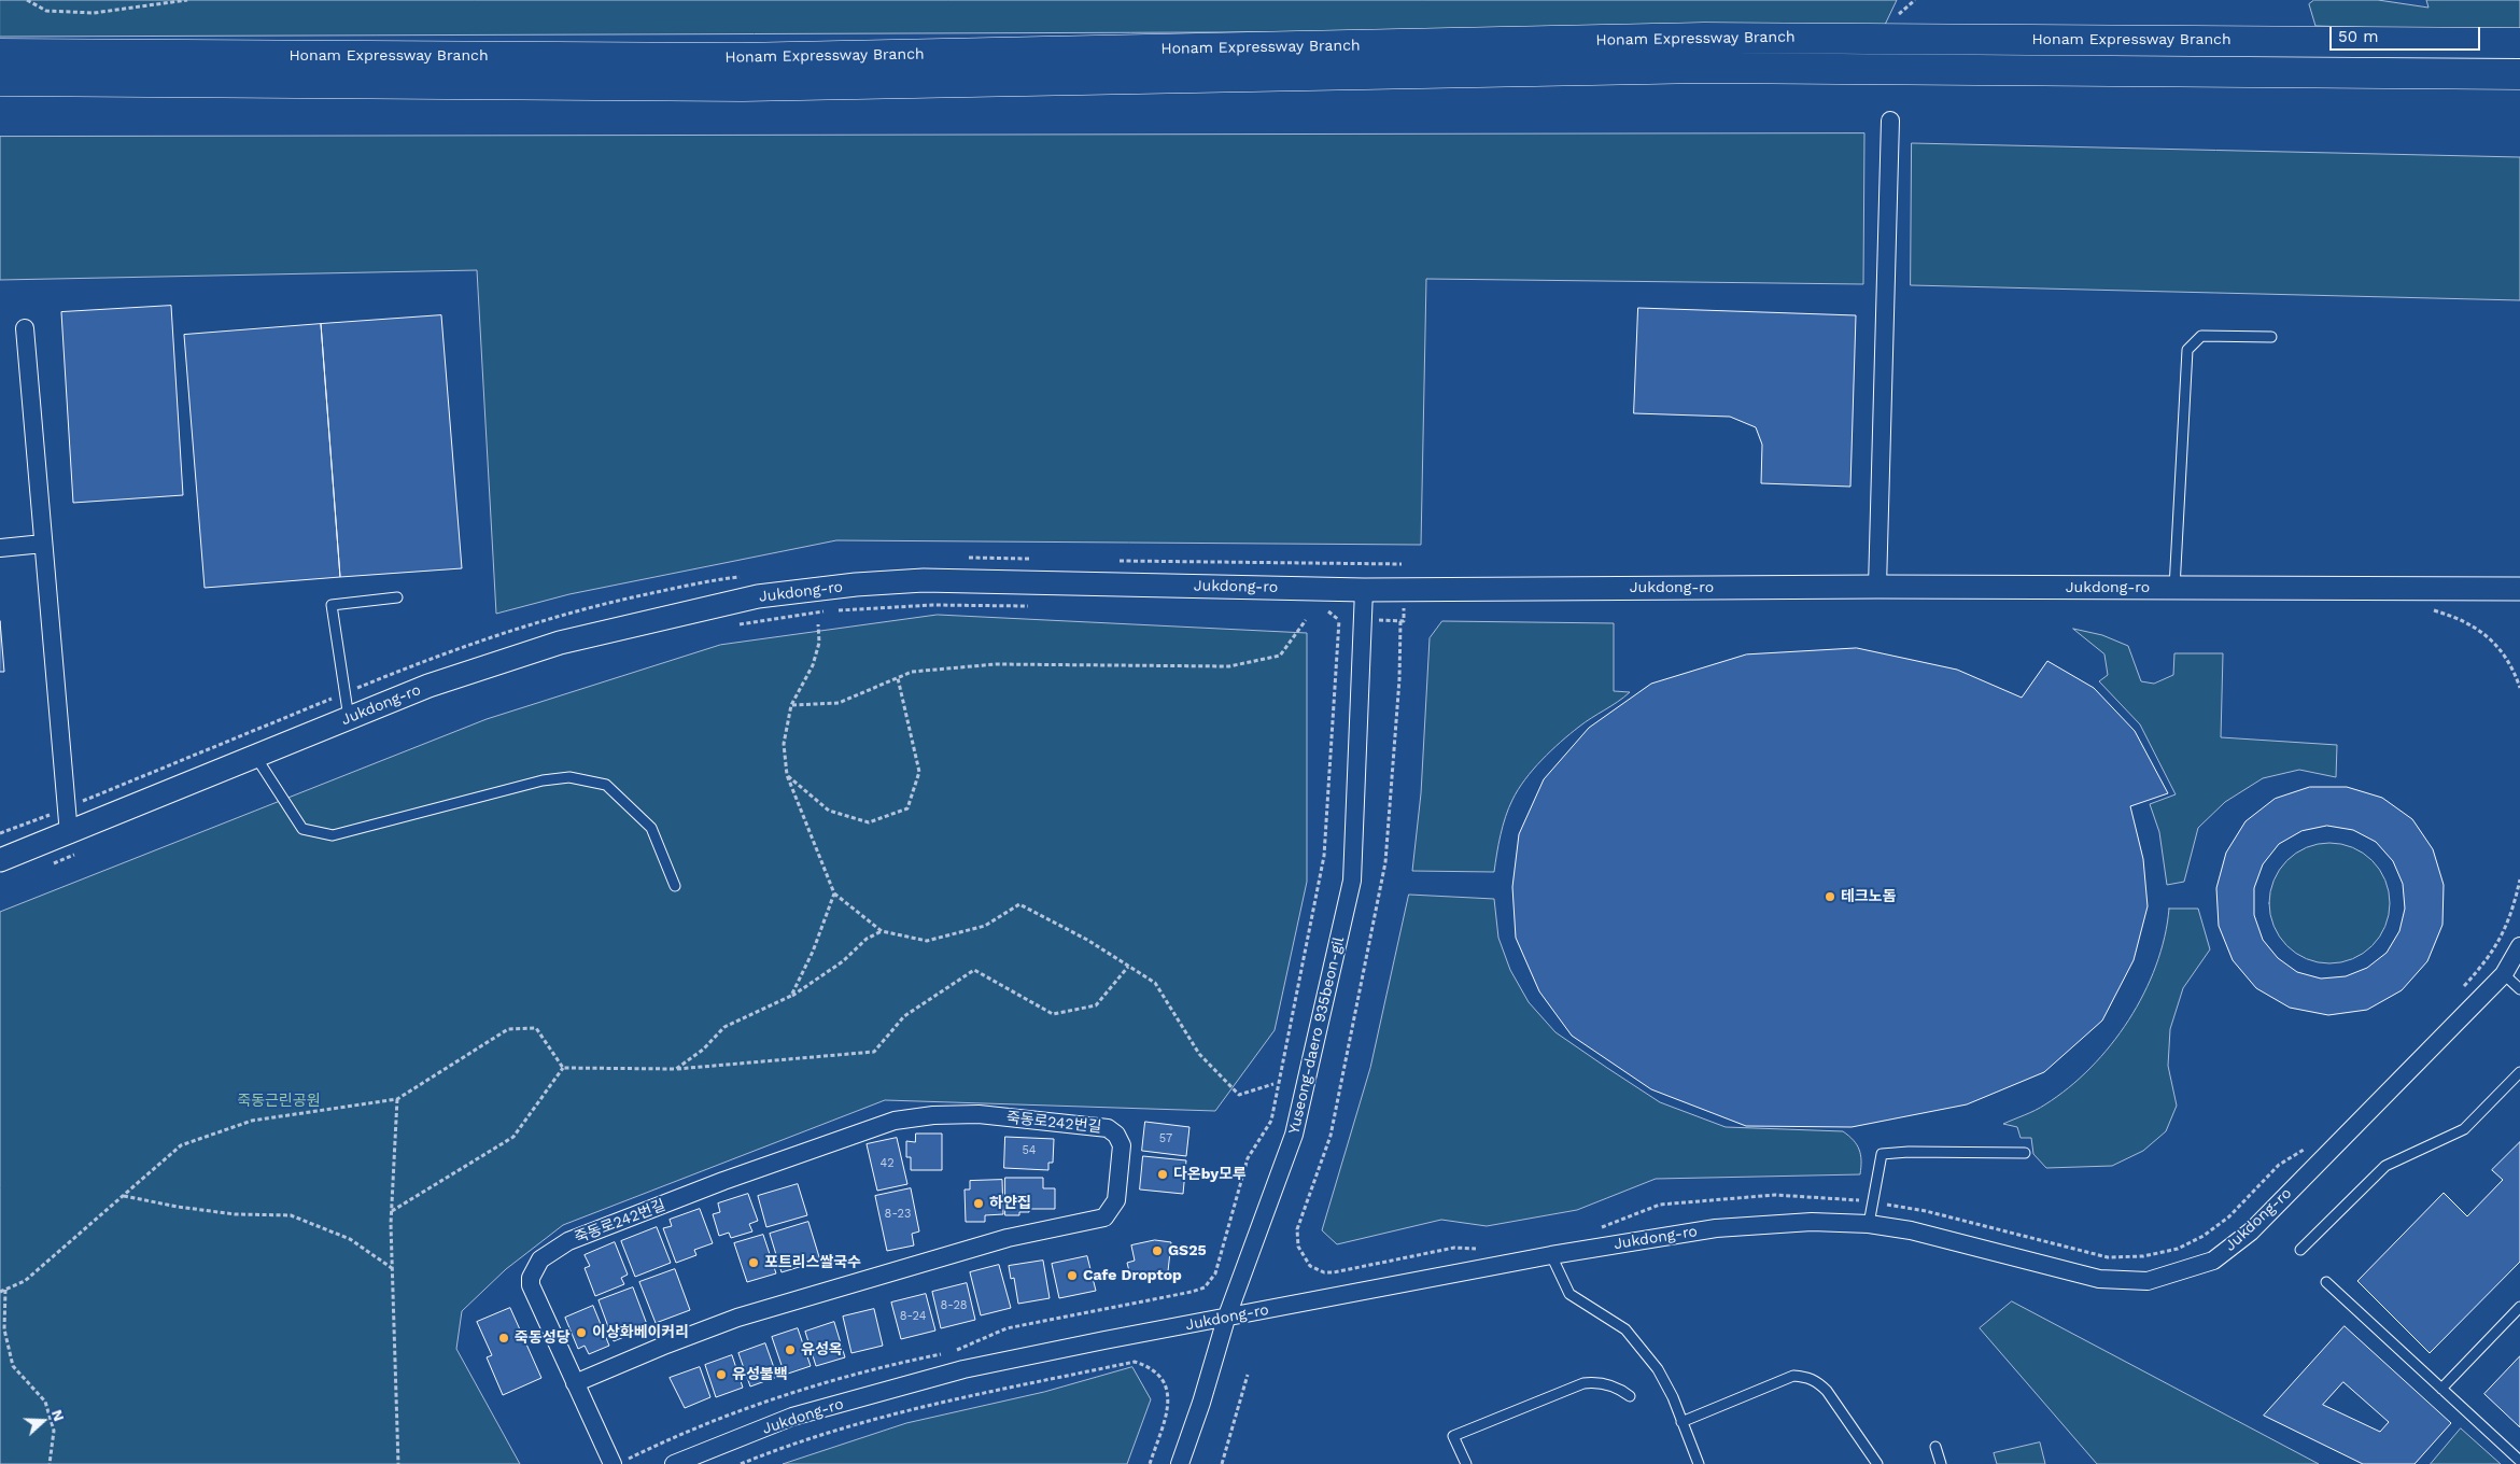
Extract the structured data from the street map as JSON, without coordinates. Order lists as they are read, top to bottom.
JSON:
{
  "streets": {
    "highway": ["Honam Expressway Branch"],
    "street": ["Jukdong-ro", "Yuseong-daero 935beon-gil", "죽동로242번길"]
  },
  "crossings": [
    ["Jukdong-ro", "Yuseong-daero 935beon-gil"]
  ],
  "parks": ["죽동근린공원"],
  "places": [
    "테크노돔",
    "다온by모루",
    "하얀집",
    "GS25",
    "포트리스쌀국수",
    "Cafe Droptop",
    "이상화베이커리",
    "죽동성당",
    "유성옥",
    "유성불백"
  ],
  "house_numbers": [
    "57",
    "54",
    "42",
    "8-23",
    "8-28",
    "8-24"
  ],
  "scale_bar": "50 m",
  "north": "right"
}
